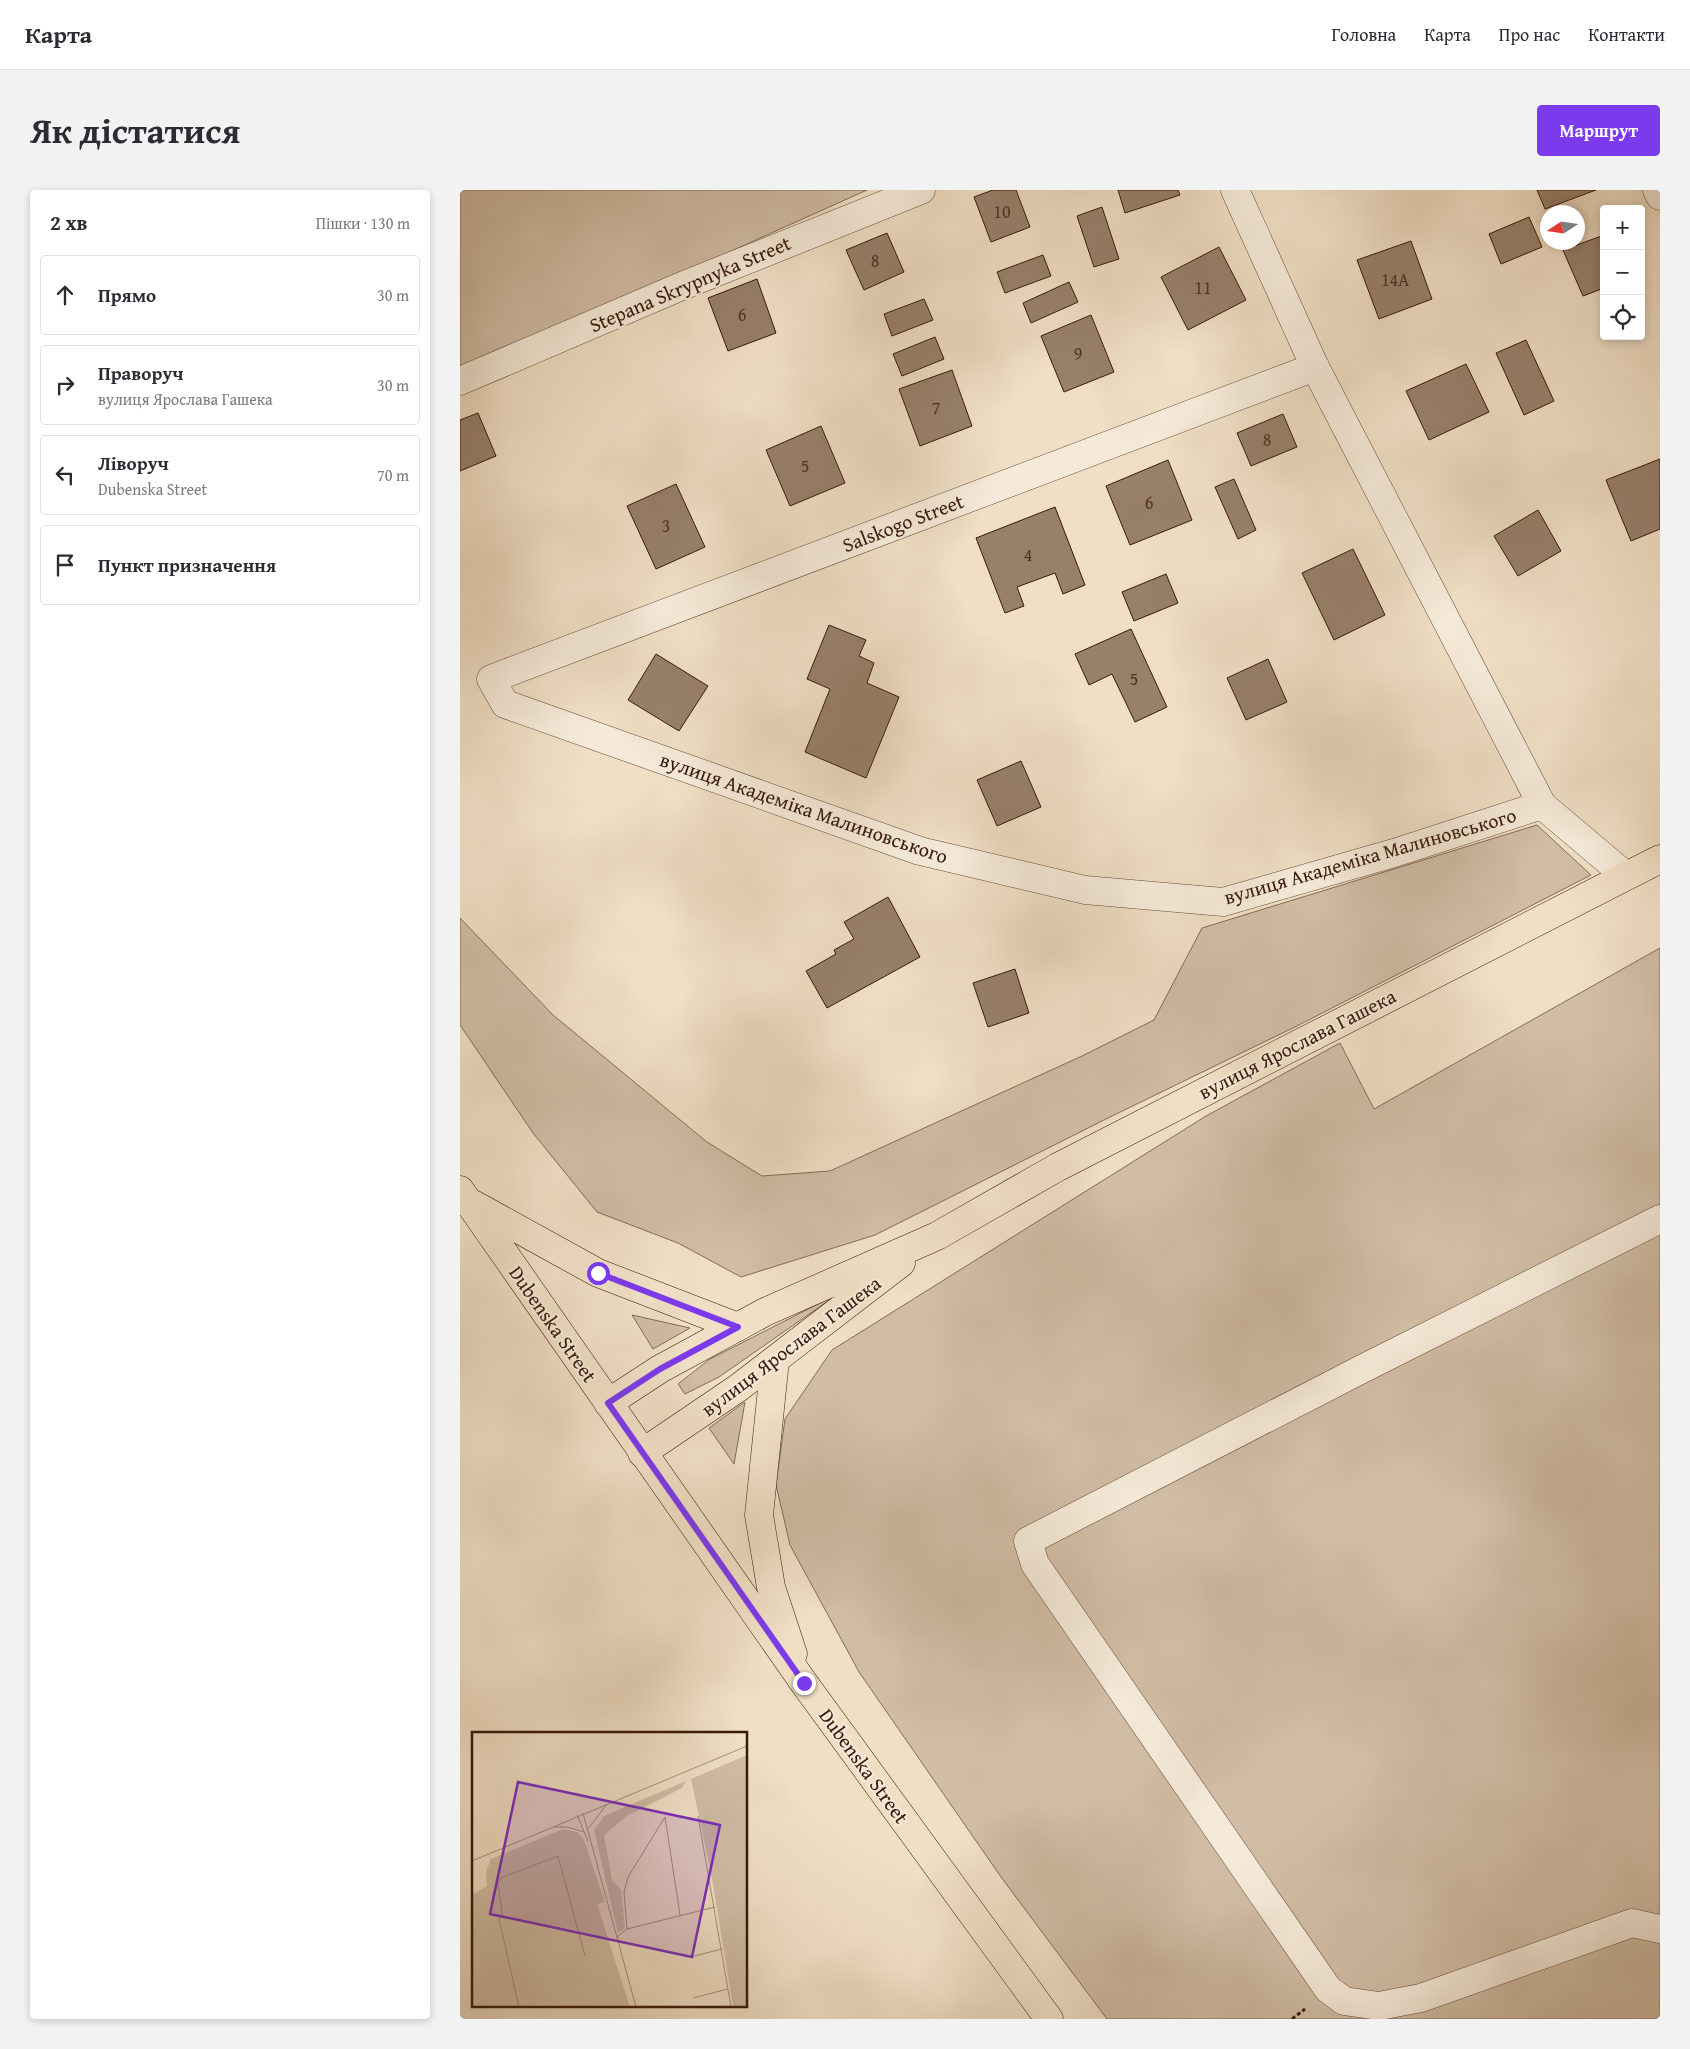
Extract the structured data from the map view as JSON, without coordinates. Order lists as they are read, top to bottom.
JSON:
{
  "streets": {
    "main road": ["вулиця Ярослава Гашека", "Dubenska Street"],
    "street": ["Stepana Skrypnyka Street", "Salskogo Street", "вулиця Академіка Малиновського"]
  },
  "crossings": [
    ["Salskogo Street", "вулиця Академіка Малиновського"],
    ["вулиця Академіка Малиновського", "вулиця Ярослава Гашека"],
    ["вулиця Ярослава Гашека", "Dubenska Street"]
  ],
  "house_numbers": [
    "10",
    "8",
    "14А",
    "11",
    "6",
    "9",
    "7",
    "8",
    "5",
    "6",
    "3",
    "4",
    "5"
  ],
  "north": "left",
  "page": {
    "header": "Карта",
    "nav": [
      "Головна",
      "Карта",
      "Про нас",
      "Контакти"
    ],
    "title": "Як дістатися",
    "buttons": "Маршрут",
    "heading": ["2 хв", "Пішки · 130 m"],
    "map_buttons": ["+", "−"],
    "list": [
      ["Прямо", "30 m"],
      ["Праворуч", "вулиця Ярослава Гашека", "30 m"],
      ["Ліворуч", "Dubenska Street", "70 m"],
      "Пункт призначення"
    ]
  }
}
